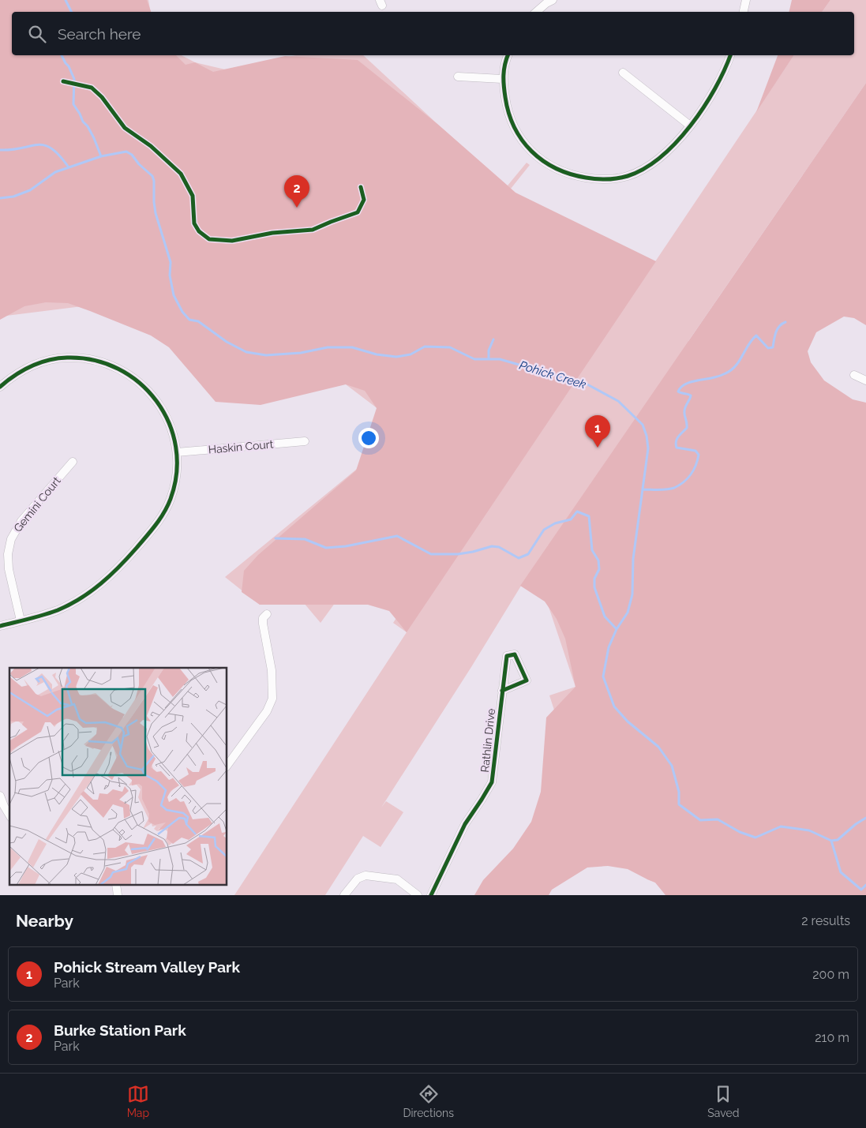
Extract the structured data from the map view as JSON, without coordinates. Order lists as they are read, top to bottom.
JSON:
{
  "streets": {
    "street": ["Haskin Court", "Gemini Court", "Rathlin Drive"]
  },
  "water": ["Pohick Creek"],
  "page": {
    "search": "Search here",
    "pins": ["2", "1"],
    "heading": ["Nearby", "2 results"],
    "list": [
      {
        "mark": "1",
        "name": "Pohick Stream Valley Park",
        "note": "Park",
        "value": "200 m"
      },
      {
        "mark": "2",
        "name": "Burke Station Park",
        "note": "Park",
        "value": "210 m"
      }
    ],
    "nav": ["Map", "Directions", "Saved"]
  }
}
